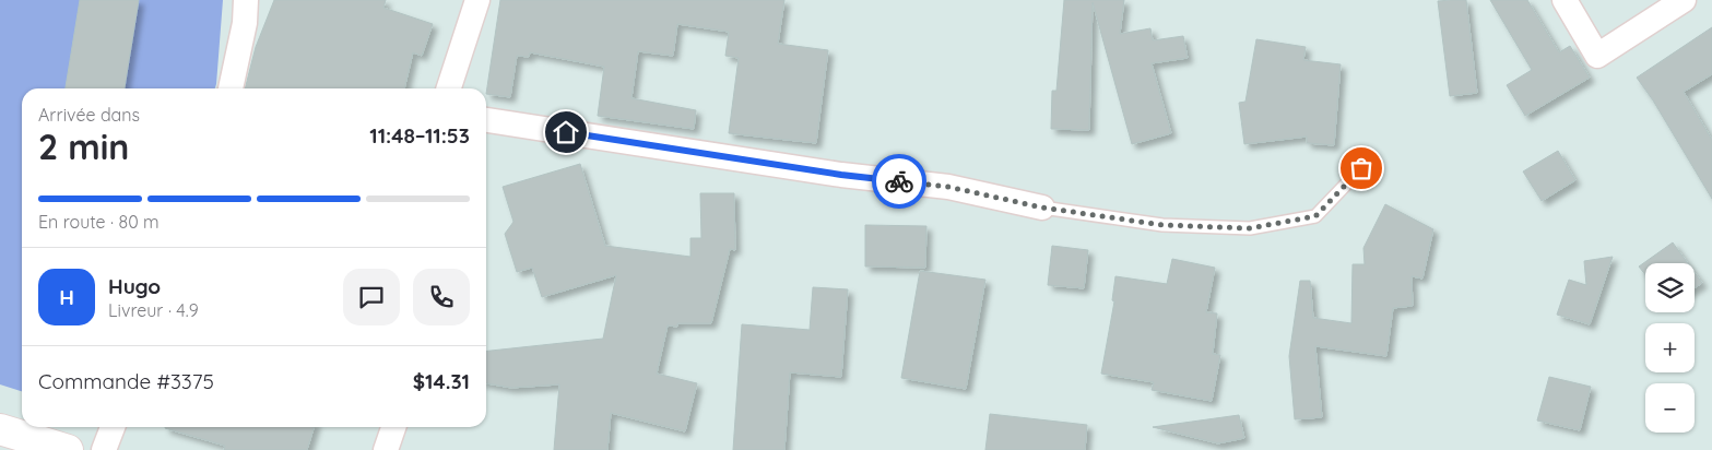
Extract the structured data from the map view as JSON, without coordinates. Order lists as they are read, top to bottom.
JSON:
{
  "page": {
    "heading": ["2 min", "Arrivée dans", "11:48–11:53"],
    "panel": [
      "Hugo",
      "Livreur · 4.9",
      "Commande #3375",
      "$14.31"
    ],
    "bar": "En route · 80 m",
    "map_buttons": ["+", "−"],
    "round": "H"
  }
}
